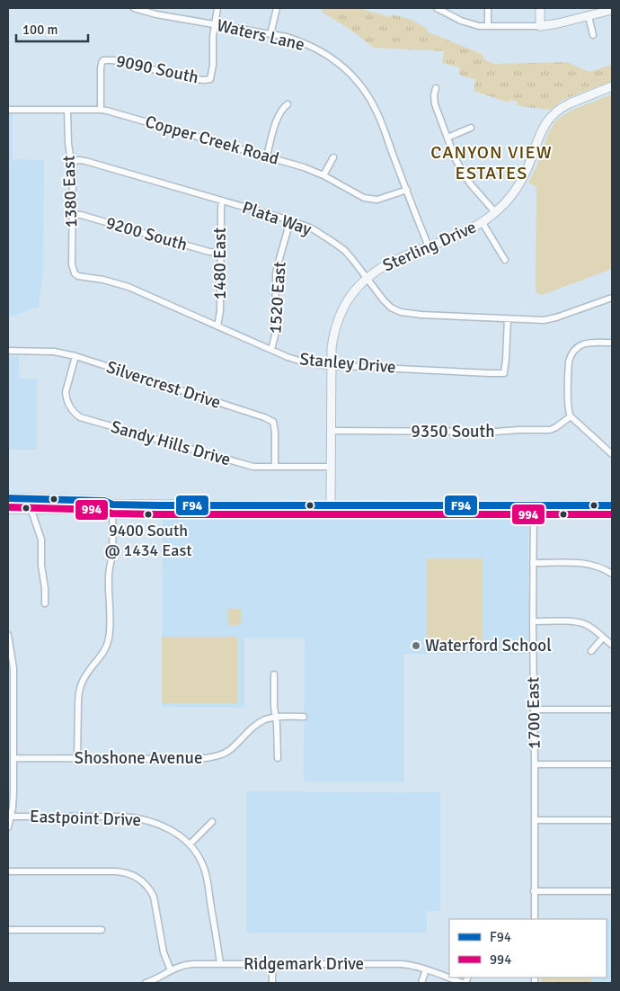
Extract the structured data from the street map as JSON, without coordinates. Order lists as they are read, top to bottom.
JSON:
{
  "streets": {
    "street": [
      "Waters Lane",
      "9090 South",
      "Copper Creek Road",
      "1380 East",
      "Plata Way",
      "9200 South",
      "Sterling Drive",
      "1480 East",
      "1520 East",
      "Stanley Drive",
      "Silvercrest Drive",
      "9350 South",
      "Sandy Hills Drive",
      "1700 East",
      "Shoshone Avenue",
      "Eastpoint Drive",
      "Ridgemark Drive"
    ]
  },
  "crossings": [
    ["Waters Lane", "9090 South"],
    ["Waters Lane", "Copper Creek Road"],
    ["Waters Lane", "Sterling Drive"],
    ["9090 South", "Copper Creek Road"],
    ["Copper Creek Road", "1380 East"],
    ["1380 East", "Plata Way"],
    ["1380 East", "9200 South"],
    ["1380 East", "Stanley Drive"],
    ["Plata Way", "Sterling Drive"],
    ["Plata Way", "1480 East"],
    ["Plata Way", "1520 East"],
    ["Plata Way", "Stanley Drive"],
    ["9200 South", "1480 East"],
    ["Sterling Drive", "Stanley Drive"],
    ["Sterling Drive", "9350 South"],
    ["Sterling Drive", "Sandy Hills Drive"],
    ["1480 East", "Stanley Drive"],
    ["1520 East", "Stanley Drive"],
    ["Silvercrest Drive", "Sandy Hills Drive"],
    ["Eastpoint Drive", "Ridgemark Drive"]
  ],
  "districts": ["CANYON VIEW ESTATES"],
  "places": ["9400 South @ 1434 East", "Waterford School"],
  "lines": ["transit line F94", "transit line 994"],
  "legend": ["F94", "994"],
  "scale_bar": "100 m"
}
